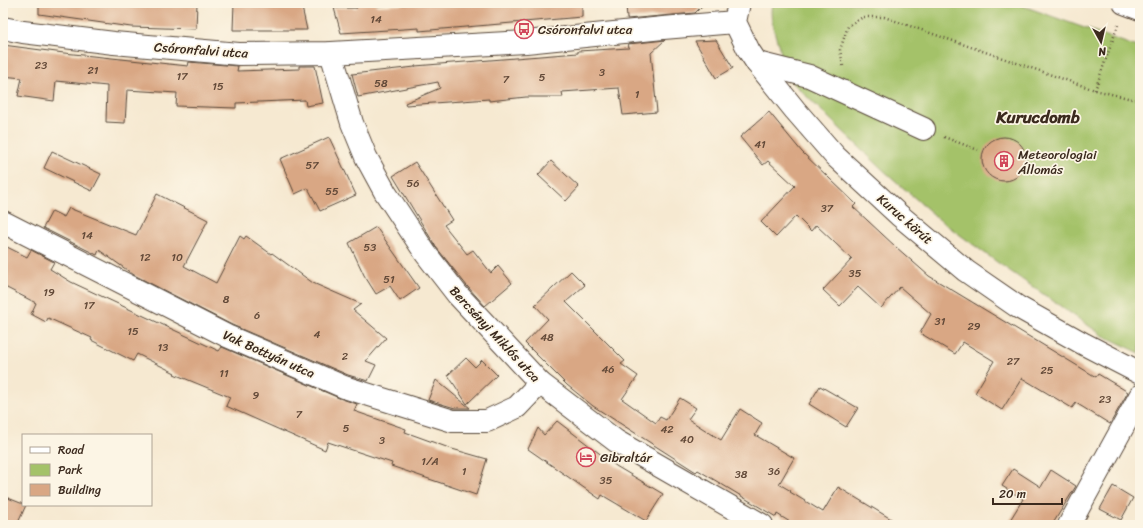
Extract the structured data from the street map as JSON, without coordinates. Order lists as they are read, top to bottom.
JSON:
{
  "streets": {
    "street": [
      "Csóronfalvi utca",
      "Kuruc körút",
      "Bercsényi Miklós utca",
      "Vak Bottyán utca"
    ]
  },
  "crossings": [
    ["Csóronfalvi utca", "Kuruc körút"],
    ["Csóronfalvi utca", "Bercsényi Miklós utca"],
    ["Bercsényi Miklós utca", "Vak Bottyán utca"]
  ],
  "districts": ["Kurucdomb"],
  "places": {
    "bus stop": ["Csóronfalvi utca"],
    "building": ["Meteorologiai Állomás"],
    "hotel": ["Gibraltár"]
  },
  "house_numbers": [
    "14",
    "23",
    "21",
    "3",
    "17",
    "5",
    "7",
    "58",
    "15",
    "1",
    "41",
    "57",
    "56",
    "55",
    "37",
    "14",
    "53",
    "12",
    "10",
    "35",
    "51",
    "19",
    "8",
    "17",
    "6",
    "31",
    "29",
    "15",
    "4",
    "48",
    "13",
    "2",
    "27",
    "46",
    "25",
    "11",
    "9",
    "23",
    "7",
    "5",
    "42",
    "40",
    "3",
    "1/A",
    "1",
    "36",
    "38",
    "35"
  ],
  "legend": ["Road", "Park", "Building"],
  "scale_bar": "20 m",
  "north": "bottom"
}
